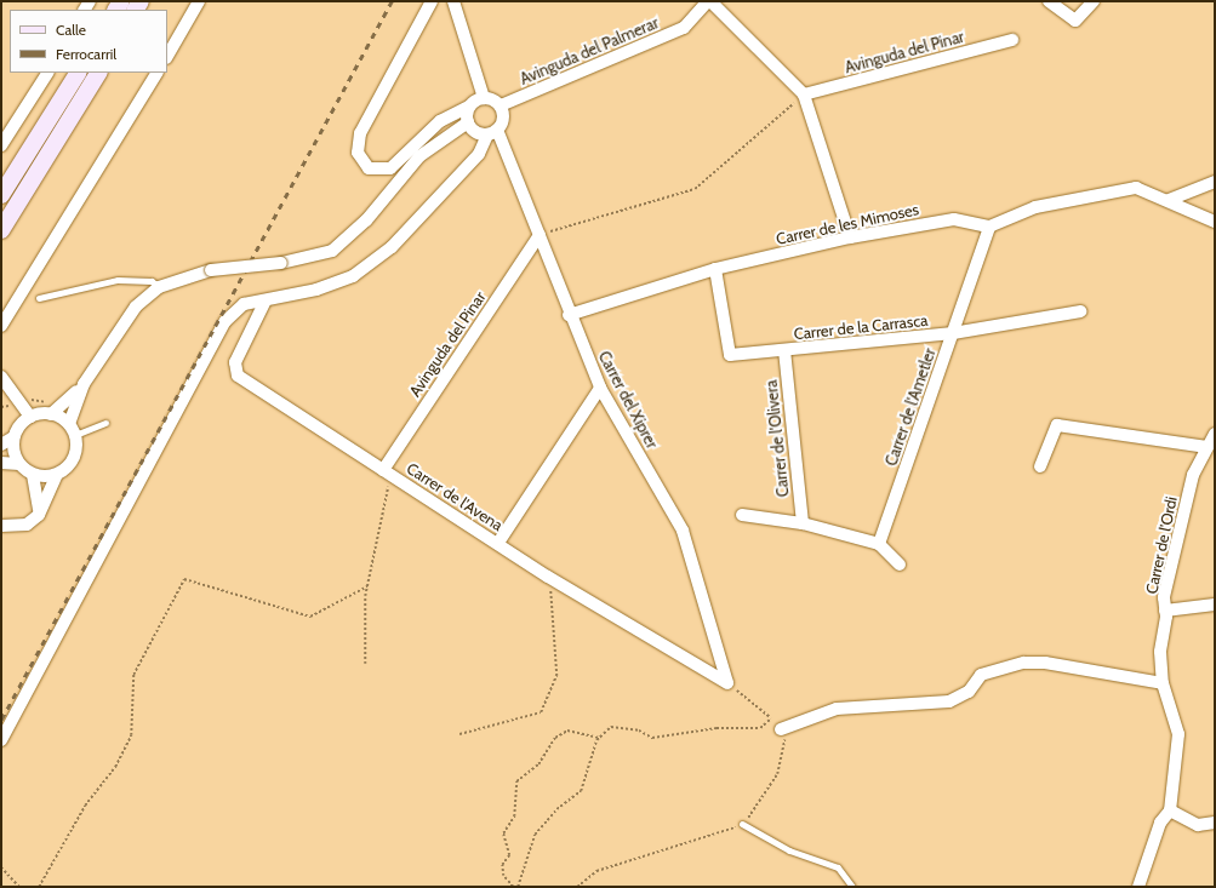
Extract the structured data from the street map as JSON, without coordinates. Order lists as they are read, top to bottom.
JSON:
{
  "streets": {
    "street": [
      "Avinguda del Palmerar",
      "Avinguda del Pinar",
      "Carrer de les Mimoses",
      "Carrer de la Carrasca",
      "Carrer del Xiprer",
      "Carrer de l'Ametler",
      "Carrer de l'Olivera",
      "Carrer de l'Avena",
      "Carrer de l'Ordi"
    ]
  },
  "crossings": [
    ["Avinguda del Palmerar", "Carrer del Xiprer"],
    ["Avinguda del Pinar", "Carrer del Xiprer"],
    ["Avinguda del Pinar", "Carrer de l'Avena"],
    ["Carrer de les Mimoses", "Carrer de la Carrasca"],
    ["Carrer de les Mimoses", "Carrer del Xiprer"],
    ["Carrer de les Mimoses", "Carrer de l'Ametler"],
    ["Carrer de la Carrasca", "Carrer de l'Ametler"],
    ["Carrer de la Carrasca", "Carrer de l'Olivera"],
    ["Carrer del Xiprer", "Carrer de l'Avena"]
  ],
  "legend": ["Calle", "Ferrocarril"]
}
